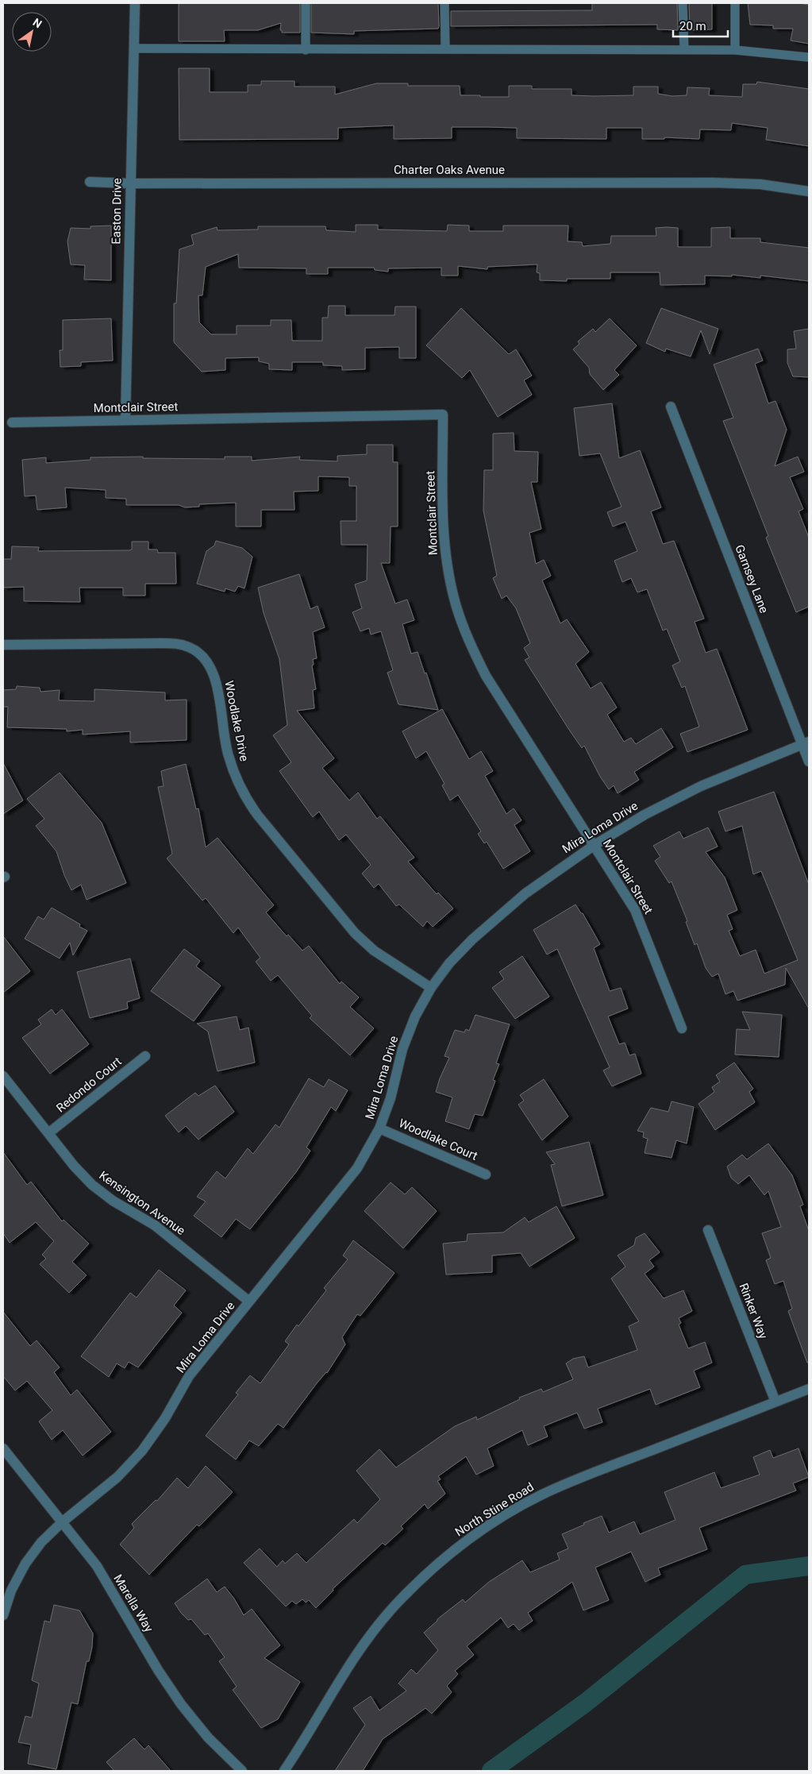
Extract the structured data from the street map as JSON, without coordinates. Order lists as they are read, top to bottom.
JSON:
{
  "streets": {
    "street": [
      "Charter Oaks Avenue",
      "Easton Drive",
      "Montclair Street",
      "Garnsey Lane",
      "Woodlake Drive",
      "Mira Loma Drive",
      "Redondo Court",
      "Woodlake Court",
      "Kensington Avenue",
      "Rinker Way",
      "North Stine Road",
      "Marella Way"
    ]
  },
  "crossings": [
    ["Charter Oaks Avenue", "Easton Drive"],
    ["Easton Drive", "Montclair Street"],
    ["Montclair Street", "Mira Loma Drive"],
    ["Garnsey Lane", "Mira Loma Drive"],
    ["Woodlake Drive", "Mira Loma Drive"],
    ["Mira Loma Drive", "Woodlake Court"],
    ["Mira Loma Drive", "Kensington Avenue"],
    ["Mira Loma Drive", "Marella Way"],
    ["Redondo Court", "Kensington Avenue"],
    ["Rinker Way", "North Stine Road"]
  ],
  "scale_bar": "20 m",
  "north": "top right"
}
